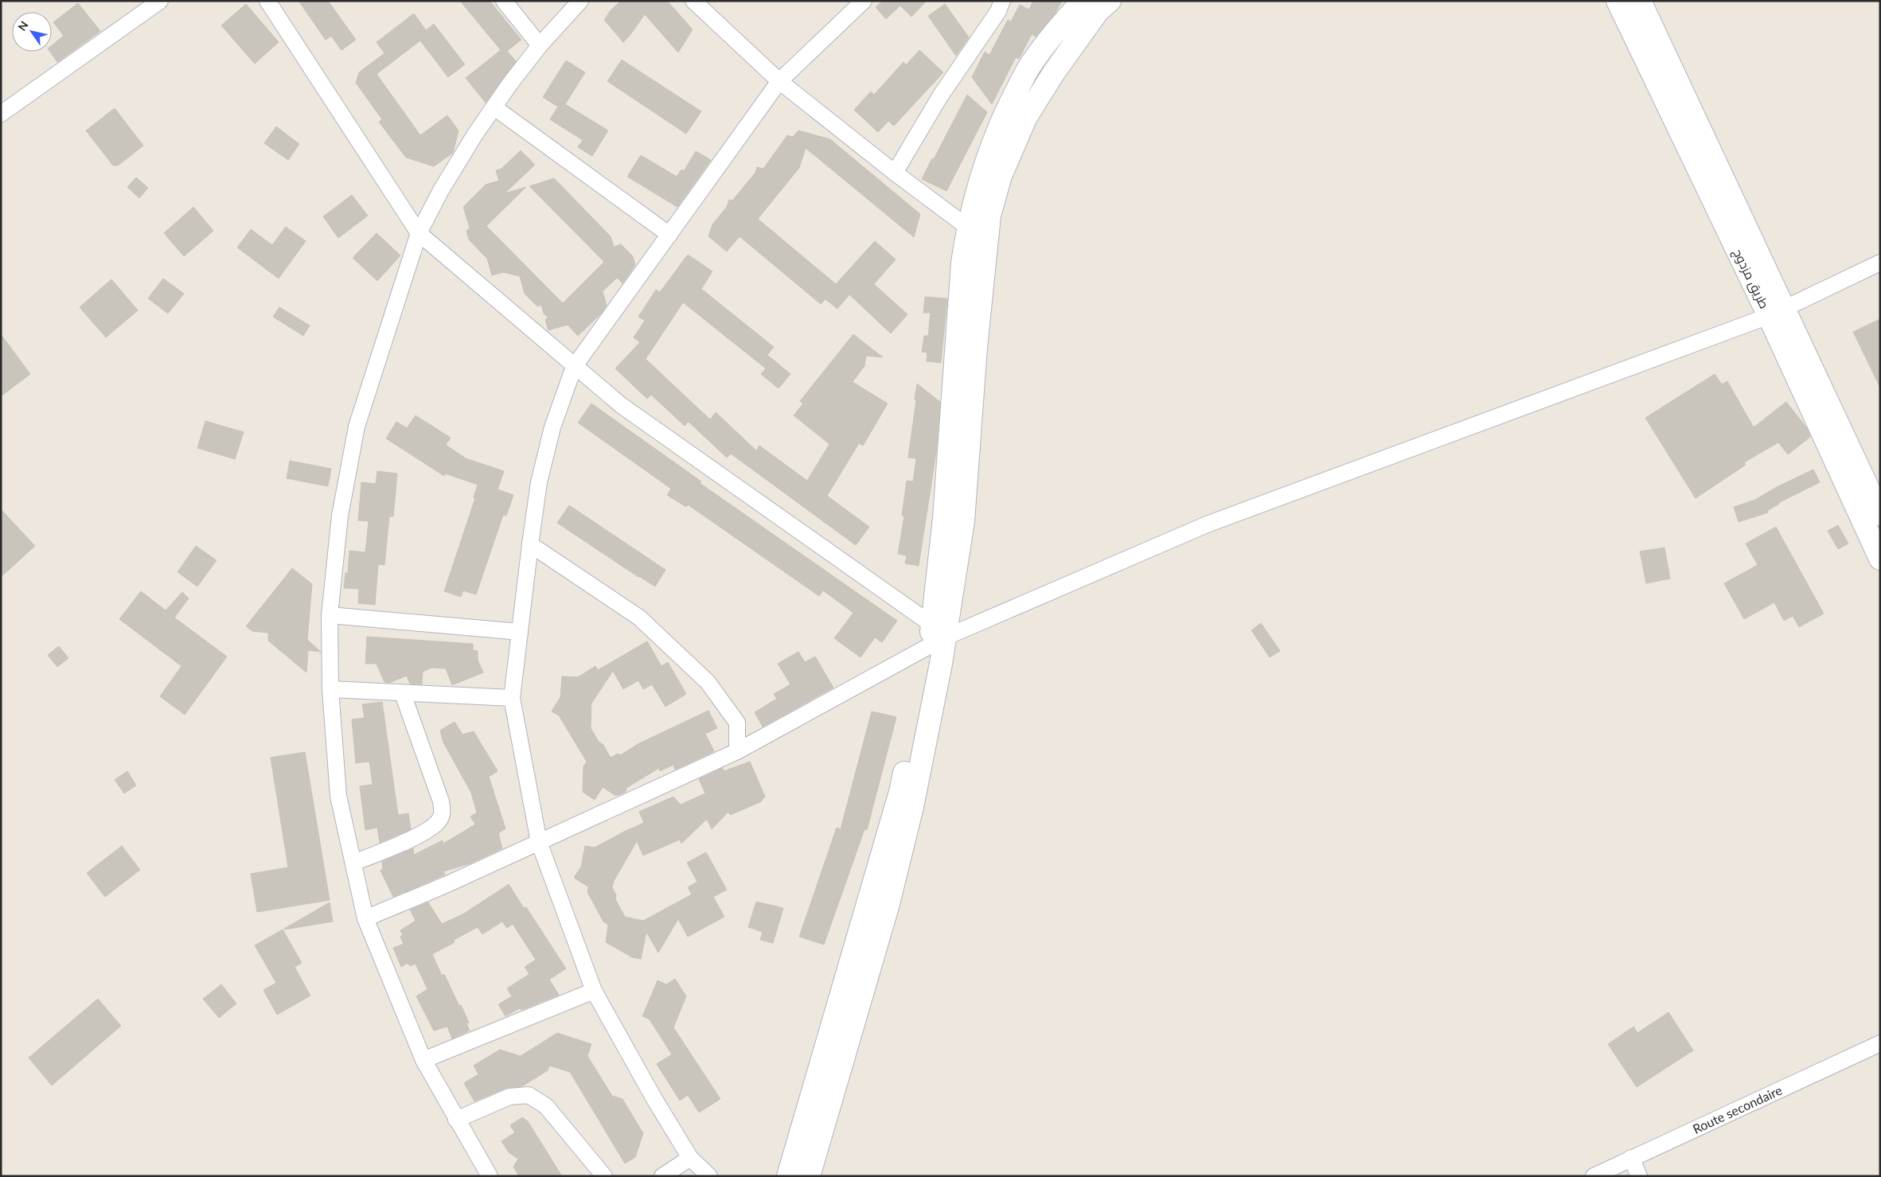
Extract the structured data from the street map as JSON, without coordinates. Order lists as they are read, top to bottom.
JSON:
{
  "streets": {
    "street": ["طريق مزدوج", "Route secondaire"]
  },
  "north": "top left"
}
